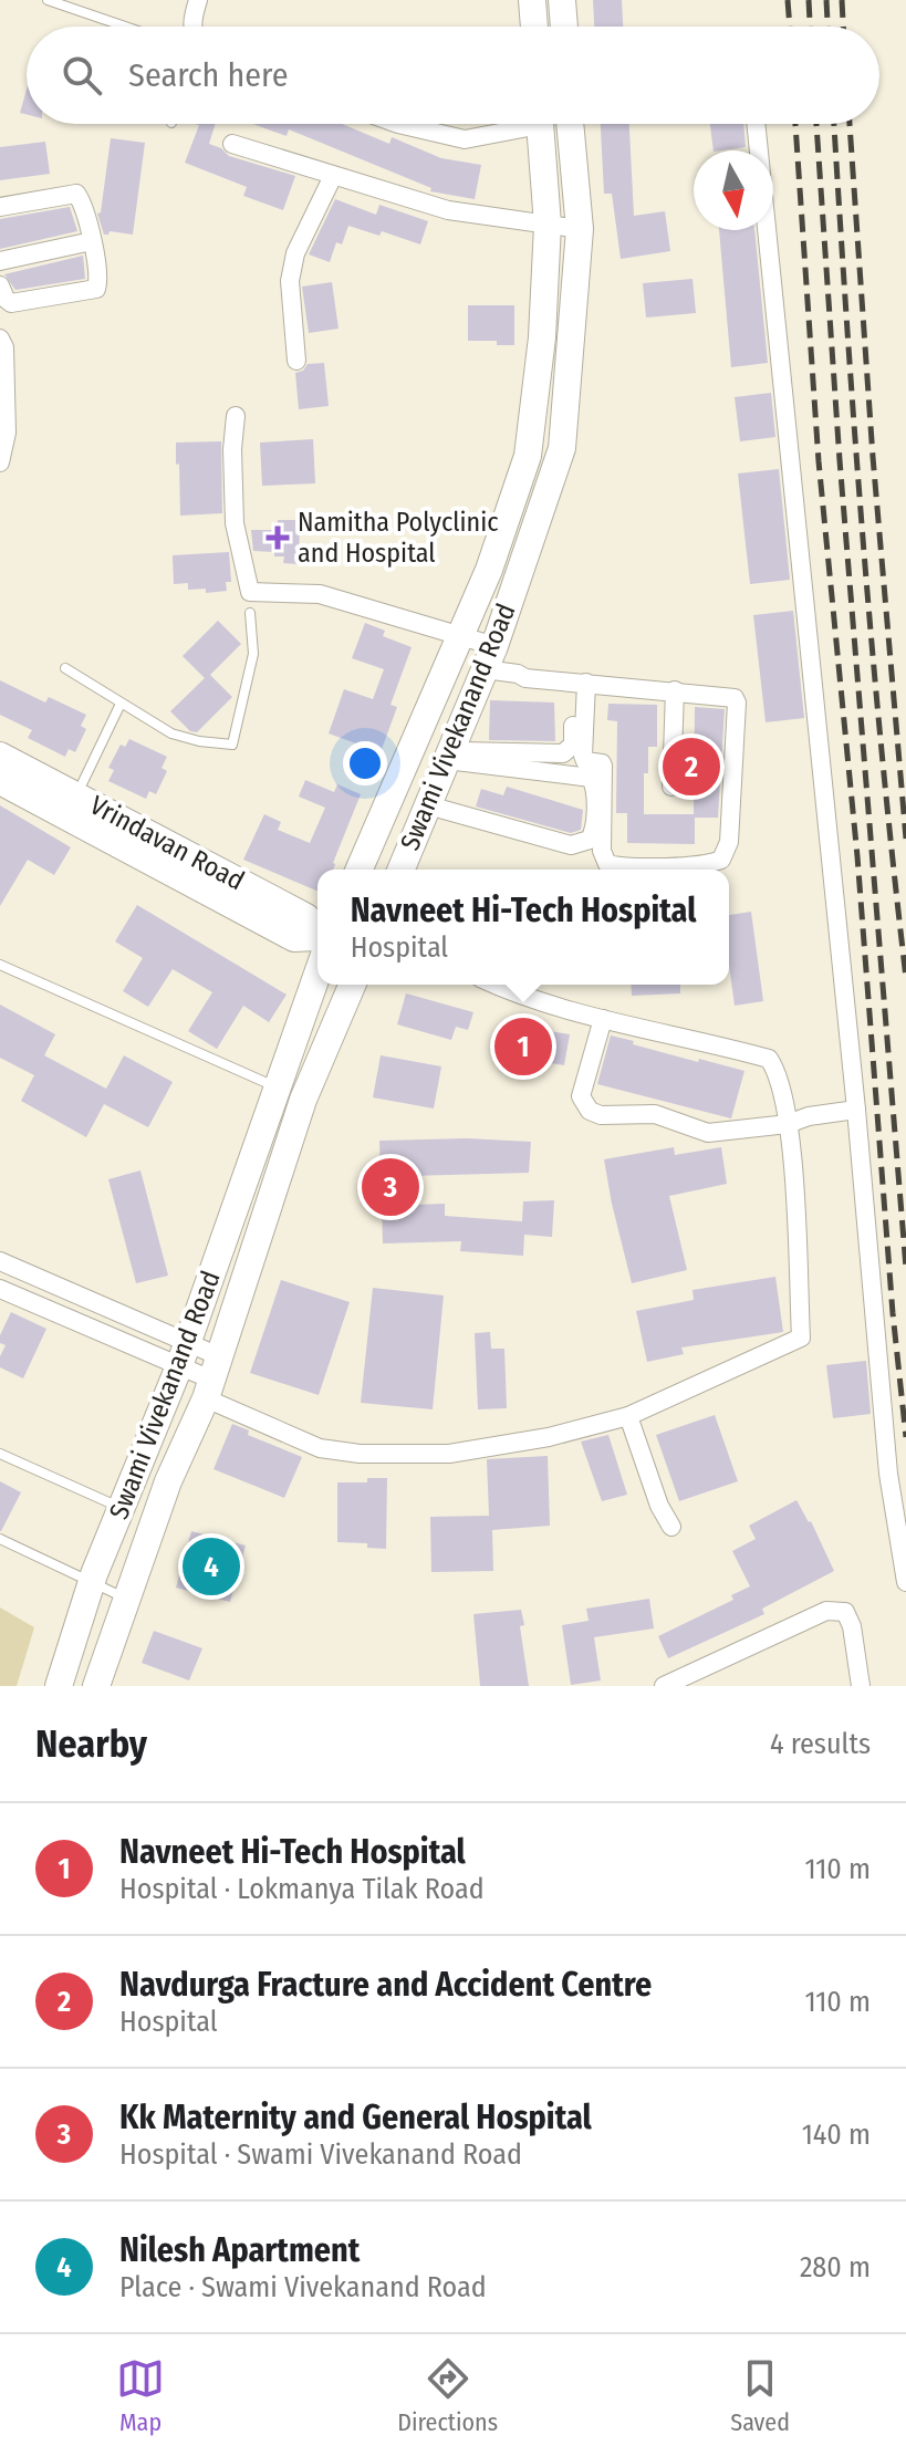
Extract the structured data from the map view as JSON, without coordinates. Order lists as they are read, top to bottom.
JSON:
{
  "streets": {
    "main road": ["Swami Vivekanand Road", "Vrindavan Road"]
  },
  "places": {
    "health": ["Namitha Polyclinic and Hospital"]
  },
  "north": "bottom",
  "page": {
    "search": "Search here",
    "pins": [
      "2",
      "1",
      "3",
      "4"
    ],
    "popup": ["Navneet Hi-Tech Hospital", "Hospital"],
    "heading": ["Nearby", "4 results"],
    "list": [
      {
        "mark": "1",
        "name": "Navneet Hi-Tech Hospital",
        "note": "Hospital · Lokmanya Tilak Road",
        "value": "110 m"
      },
      {
        "mark": "2",
        "name": "Navdurga Fracture and Accident Centre",
        "note": "Hospital",
        "value": "110 m"
      },
      {
        "mark": "3",
        "name": "Kk Maternity and General Hospital",
        "note": "Hospital · Swami Vivekanand Road",
        "value": "140 m"
      },
      {
        "mark": "4",
        "name": "Nilesh Apartment",
        "note": "Place · Swami Vivekanand Road",
        "value": "280 m"
      }
    ],
    "nav": ["Map", "Directions", "Saved"]
  }
}
